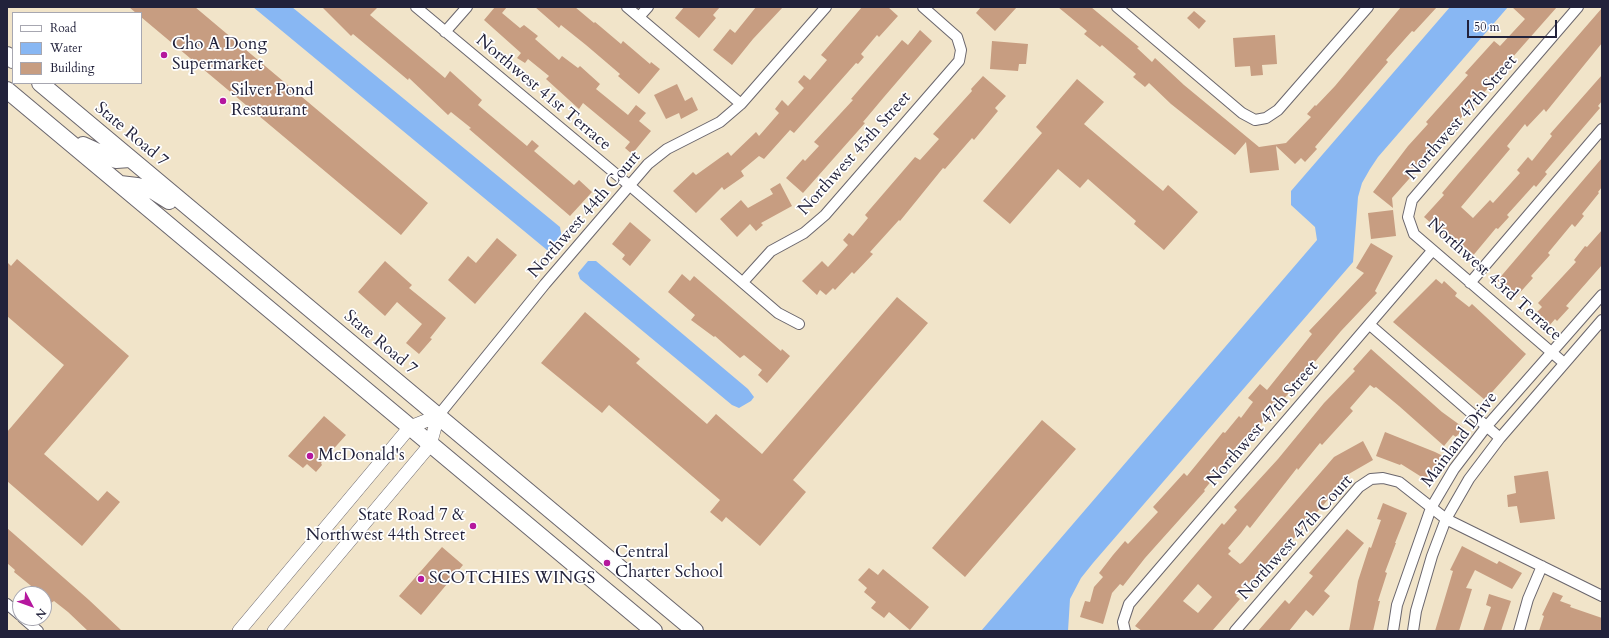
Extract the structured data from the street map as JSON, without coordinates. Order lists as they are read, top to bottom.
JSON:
{
  "streets": {
    "main road": ["State Road 7"],
    "street": [
      "Northwest 41st Terrace",
      "Northwest 47th Street",
      "Northwest 45th Street",
      "Northwest 44th Court",
      "Northwest 43rd Terrace",
      "Mainland Drive",
      "Northwest 47th Court"
    ]
  },
  "crossings": [
    ["Northwest 41st Terrace", "Northwest 45th Street"],
    ["Northwest 41st Terrace", "Northwest 44th Court"],
    ["Northwest 47th Street", "Northwest 43rd Terrace"],
    ["State Road 7", "Northwest 44th Court"],
    ["Northwest 43rd Terrace", "Mainland Drive"],
    ["Mainland Drive", "Northwest 47th Court"]
  ],
  "places": [
    "Cho A Dong Supermarket",
    "Silver Pond Restaurant",
    "McDonald's",
    "State Road 7 & Northwest 44th Street",
    "Central Charter School",
    "SCOTCHIES WINGS"
  ],
  "legend": ["Road", "Water", "Building"],
  "scale_bar": "50 m",
  "north": "bottom right"
}
